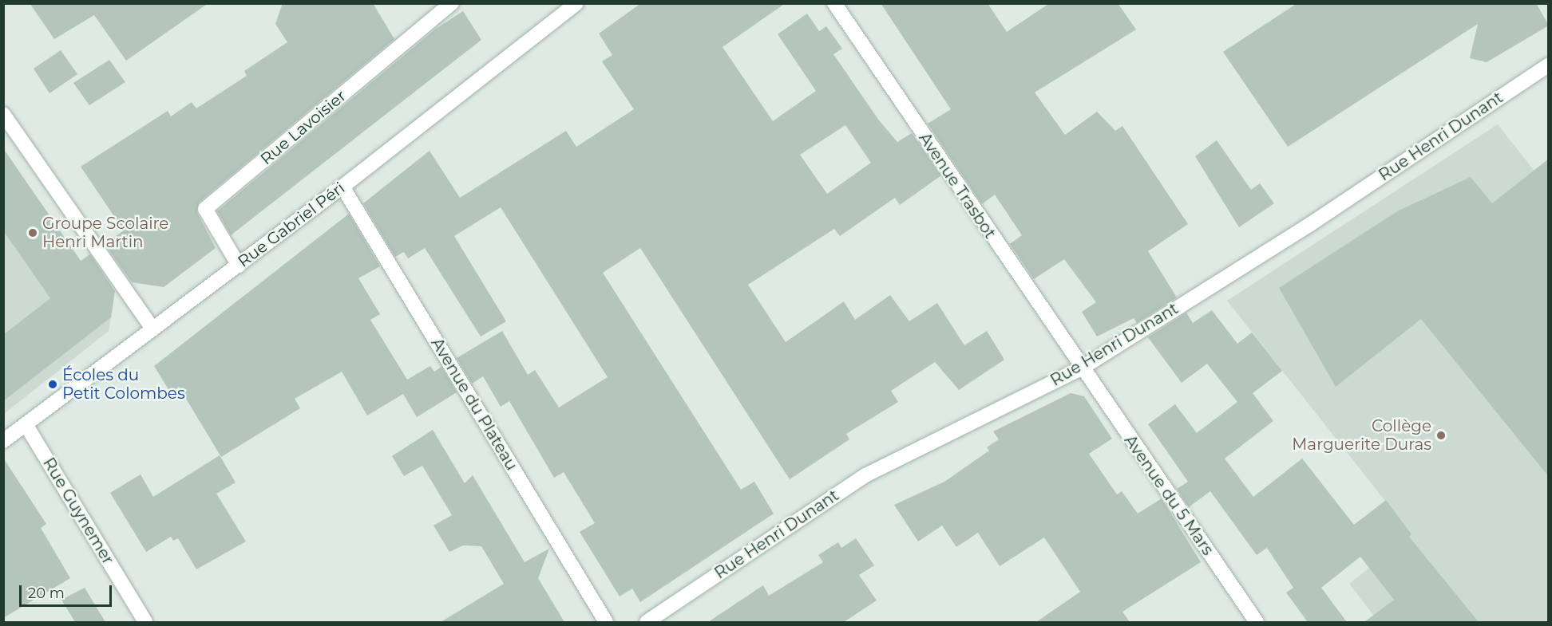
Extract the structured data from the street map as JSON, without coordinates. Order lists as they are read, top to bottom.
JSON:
{
  "streets": {
    "street": [
      "Rue Lavoisier",
      "Rue Henri Dunant",
      "Avenue Trasbot",
      "Rue Gabriel Péri",
      "Avenue du Plateau",
      "Avenue du 5 Mars",
      "Rue Guynemer"
    ]
  },
  "crossings": [
    ["Rue Lavoisier", "Rue Gabriel Péri"],
    ["Rue Henri Dunant", "Avenue Trasbot"],
    ["Rue Henri Dunant", "Avenue du 5 Mars"],
    ["Avenue Trasbot", "Avenue du 5 Mars"],
    ["Rue Gabriel Péri", "Avenue du Plateau"],
    ["Rue Gabriel Péri", "Rue Guynemer"]
  ],
  "places": ["Groupe Scolaire Henri Martin", "Écoles du Petit Colombes", "Collège Marguerite Duras"],
  "scale_bar": "20 m"
}
